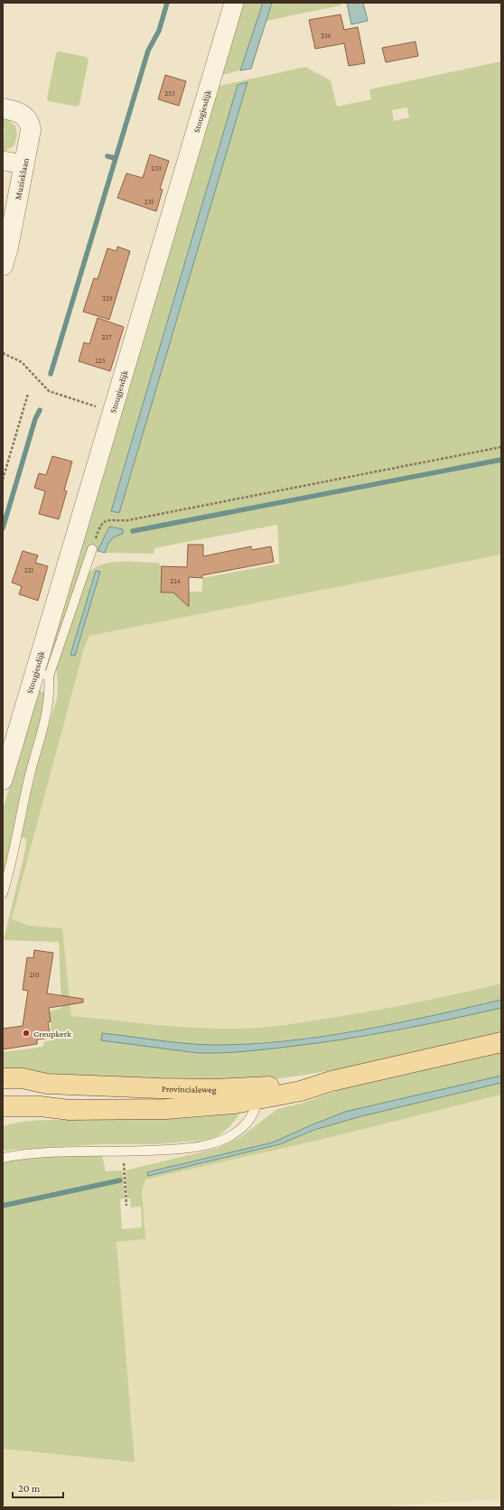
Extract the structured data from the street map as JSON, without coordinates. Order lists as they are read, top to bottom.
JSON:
{
  "streets": {
    "main road": ["Provincialeweg"],
    "street": ["Stougjesdijk", "Muzieklaan"]
  },
  "places": ["Greupkerk"],
  "house_numbers": [
    "236",
    "235",
    "233",
    "231",
    "229",
    "227",
    "225",
    "221",
    "224",
    "210"
  ],
  "scale_bar": "20 m"
}
